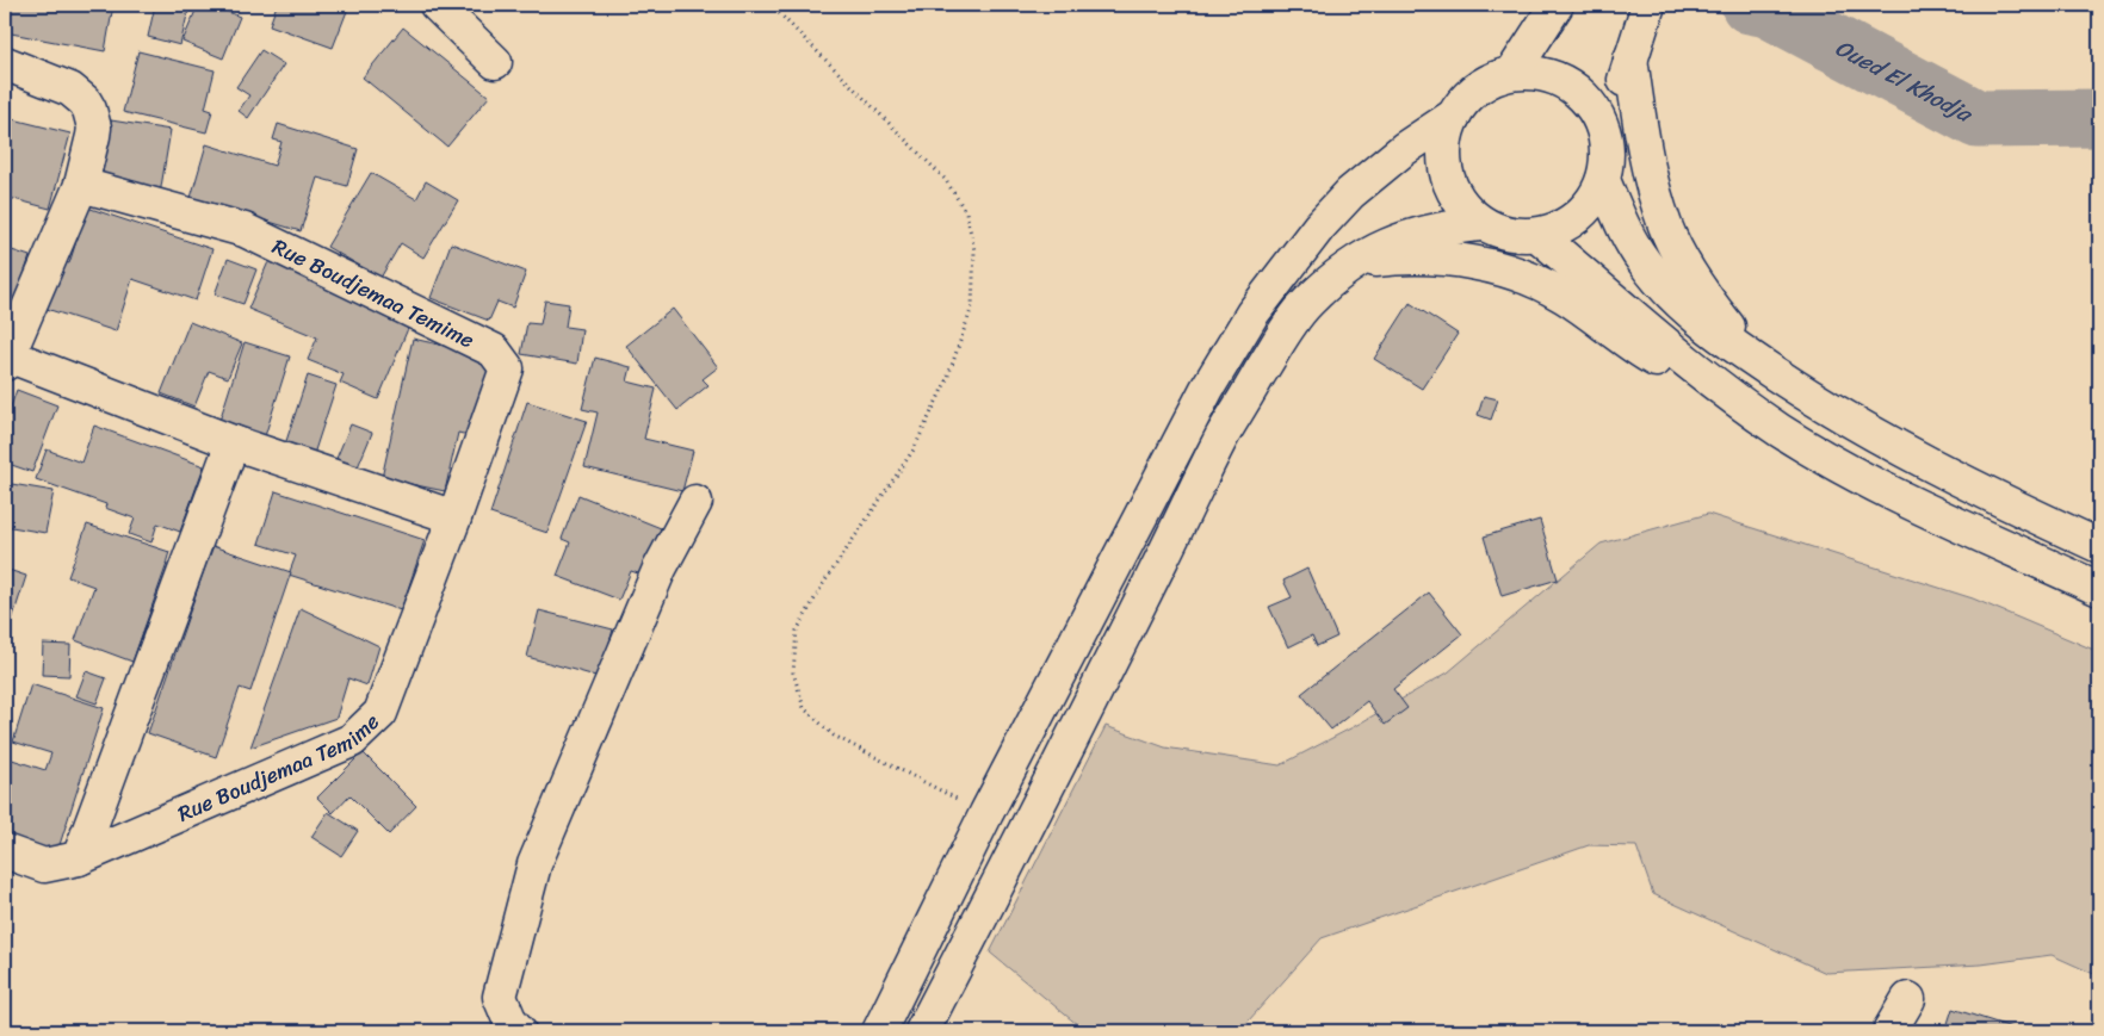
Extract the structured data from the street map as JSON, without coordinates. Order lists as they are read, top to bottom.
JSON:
{
  "streets": {
    "main road": ["Rue Boudjemaa Temime"]
  },
  "water": ["Oued El Khodja"]
}
